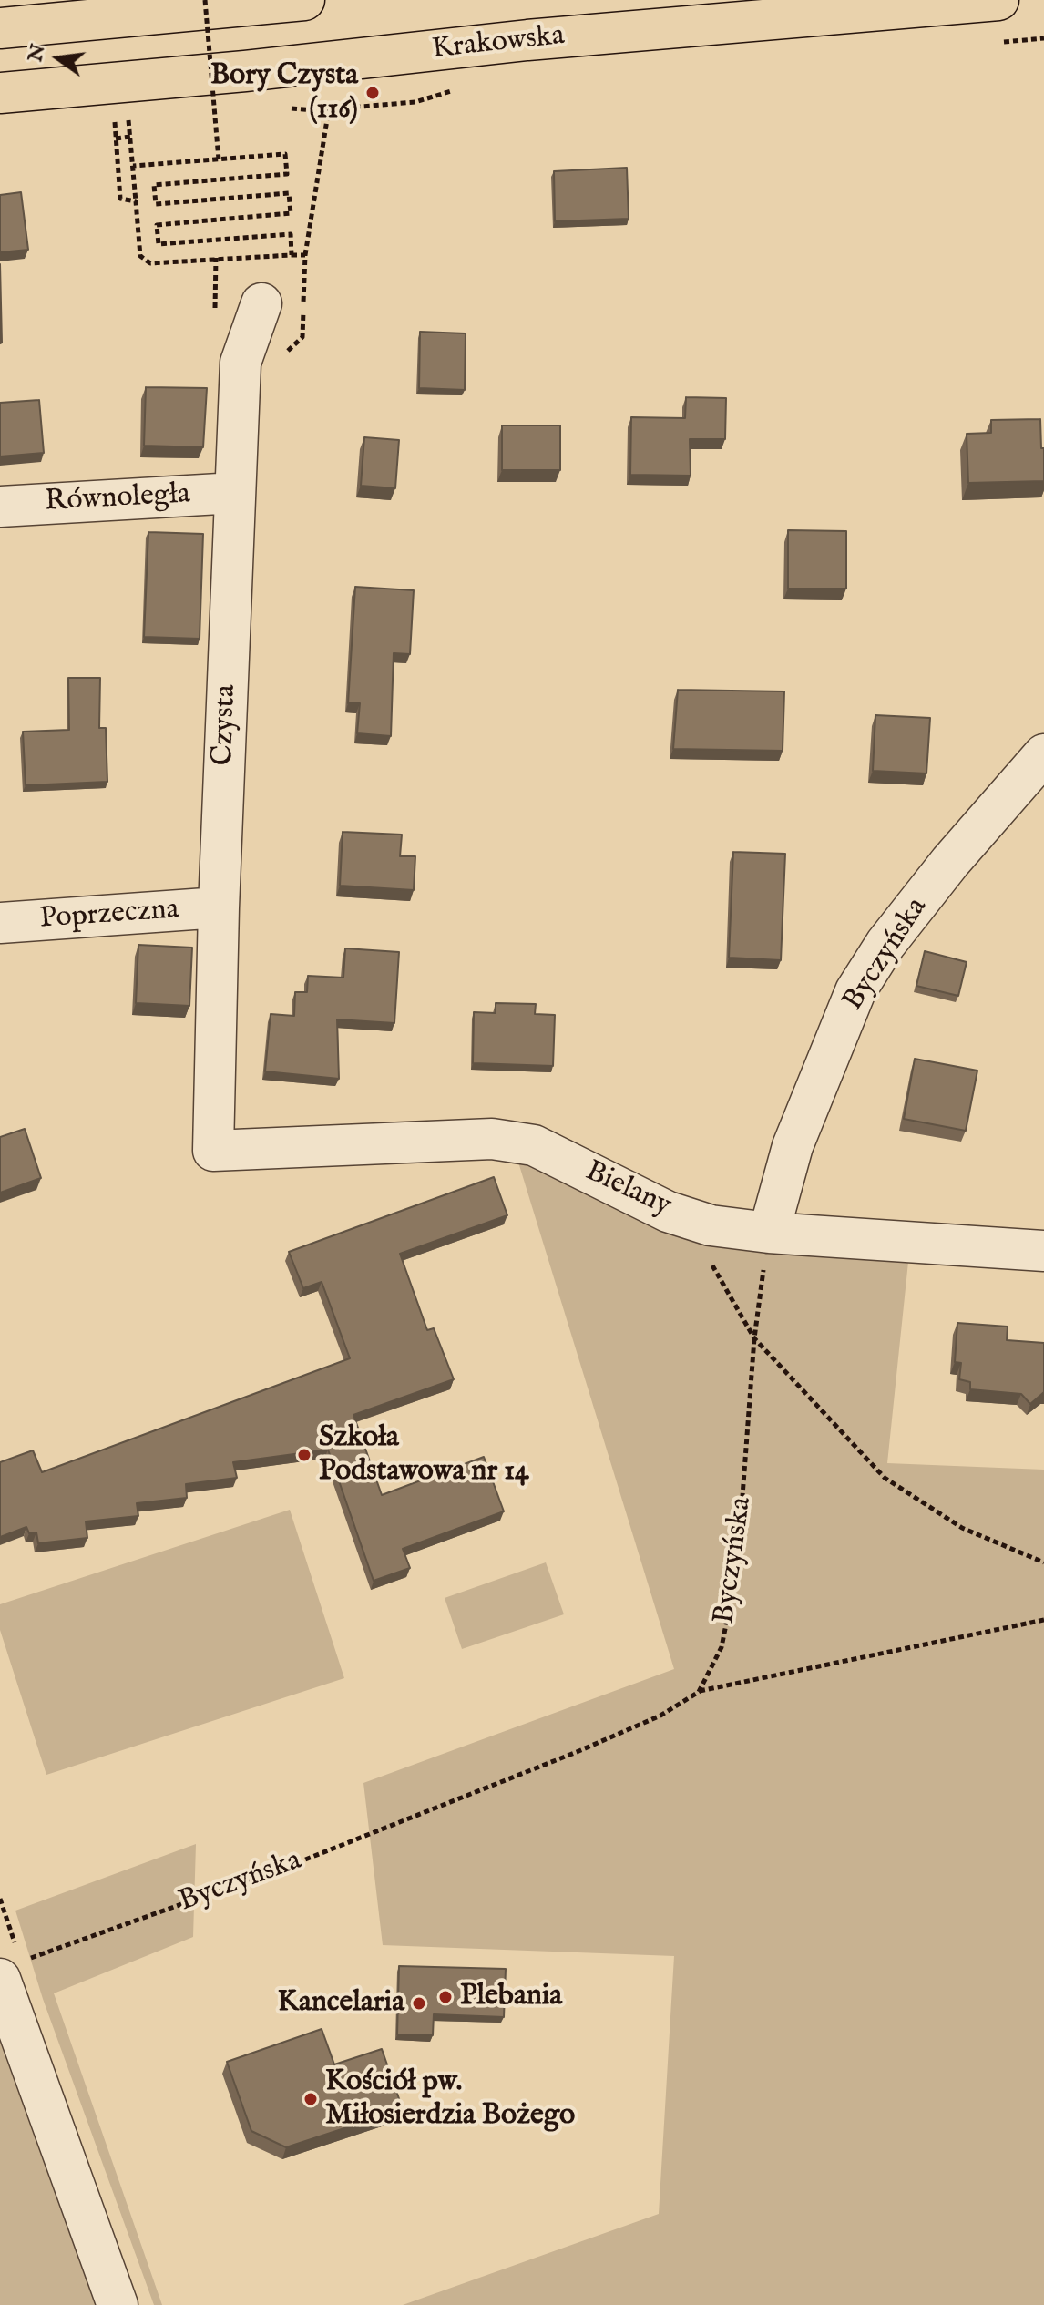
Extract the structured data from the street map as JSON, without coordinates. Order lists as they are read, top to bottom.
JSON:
{
  "streets": {
    "main road": ["Krakowska"],
    "street": [
      "Równoległa",
      "Czysta",
      "Poprzeczna",
      "Byczyńska",
      "Bielany"
    ]
  },
  "crossings": [
    ["Równoległa", "Czysta"],
    ["Czysta", "Poprzeczna"],
    ["Czysta", "Bielany"],
    ["Byczyńska", "Bielany"]
  ],
  "places": [
    "Bory Czysta (116)",
    "Szkoła Podstawowa nr 14",
    "Plebania",
    "Kancelaria",
    "Kościół pw. Miłosierdzia Bożego"
  ],
  "north": "left"
}
